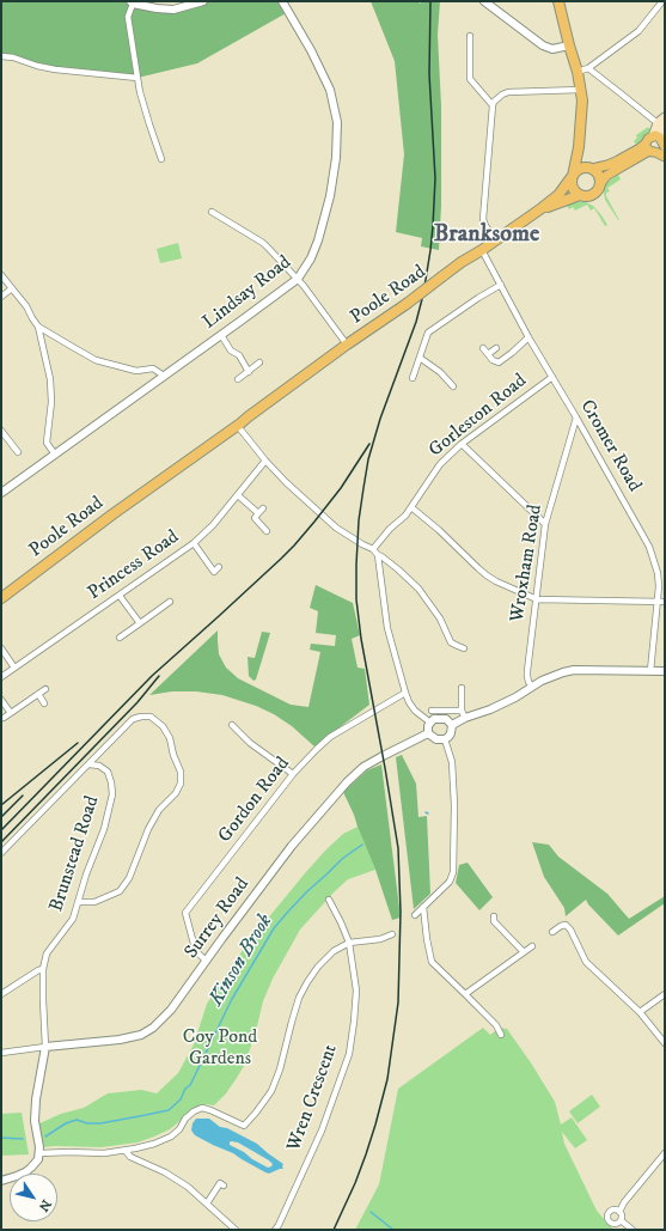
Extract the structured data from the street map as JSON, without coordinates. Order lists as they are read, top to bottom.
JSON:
{
  "streets": {
    "highway": ["Poole Road"],
    "street": [
      "Lindsay Road",
      "Gorleston Road",
      "Cromer Road",
      "Wroxham Road",
      "Princess Road",
      "Gordon Road",
      "Brunstead Road",
      "Surrey Road",
      "Wren Crescent"
    ]
  },
  "crossings": [
    ["Poole Road", "Cromer Road"],
    ["Gorleston Road", "Cromer Road"],
    ["Cromer Road", "Wroxham Road"],
    ["Gordon Road", "Surrey Road"],
    ["Brunstead Road", "Surrey Road"]
  ],
  "districts": ["Branksome"],
  "water": ["Kinson Brook"],
  "parks": ["Coy Pond Gardens"],
  "north": "bottom right"
}
